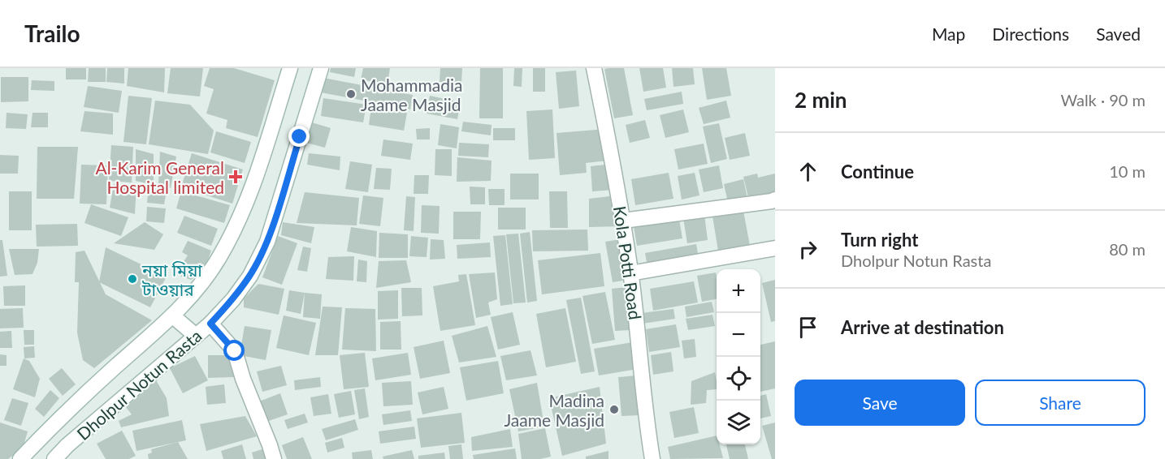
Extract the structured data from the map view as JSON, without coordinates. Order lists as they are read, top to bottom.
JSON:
{
  "streets": {
    "main road": ["Kola Potti Road", "Dholpur Notun Rasta"]
  },
  "places": {
    "other": ["Mohammadia Jaame Masjid", "নয়া মিয়া টাওয়ার", "Madina Jaame Masjid"],
    "health": ["Al-Karim General Hospital limited"]
  },
  "page": {
    "header": "Trailo",
    "nav": ["Map", "Directions", "Saved"],
    "heading": ["2 min", "Walk · 90 m"],
    "list": [
      ["Continue", "10 m"],
      ["Turn right", "Dholpur Notun Rasta", "80 m"],
      "Arrive at destination"
    ],
    "map_buttons": ["+", "−"],
    "buttons": ["Save", "Share"]
  }
}
